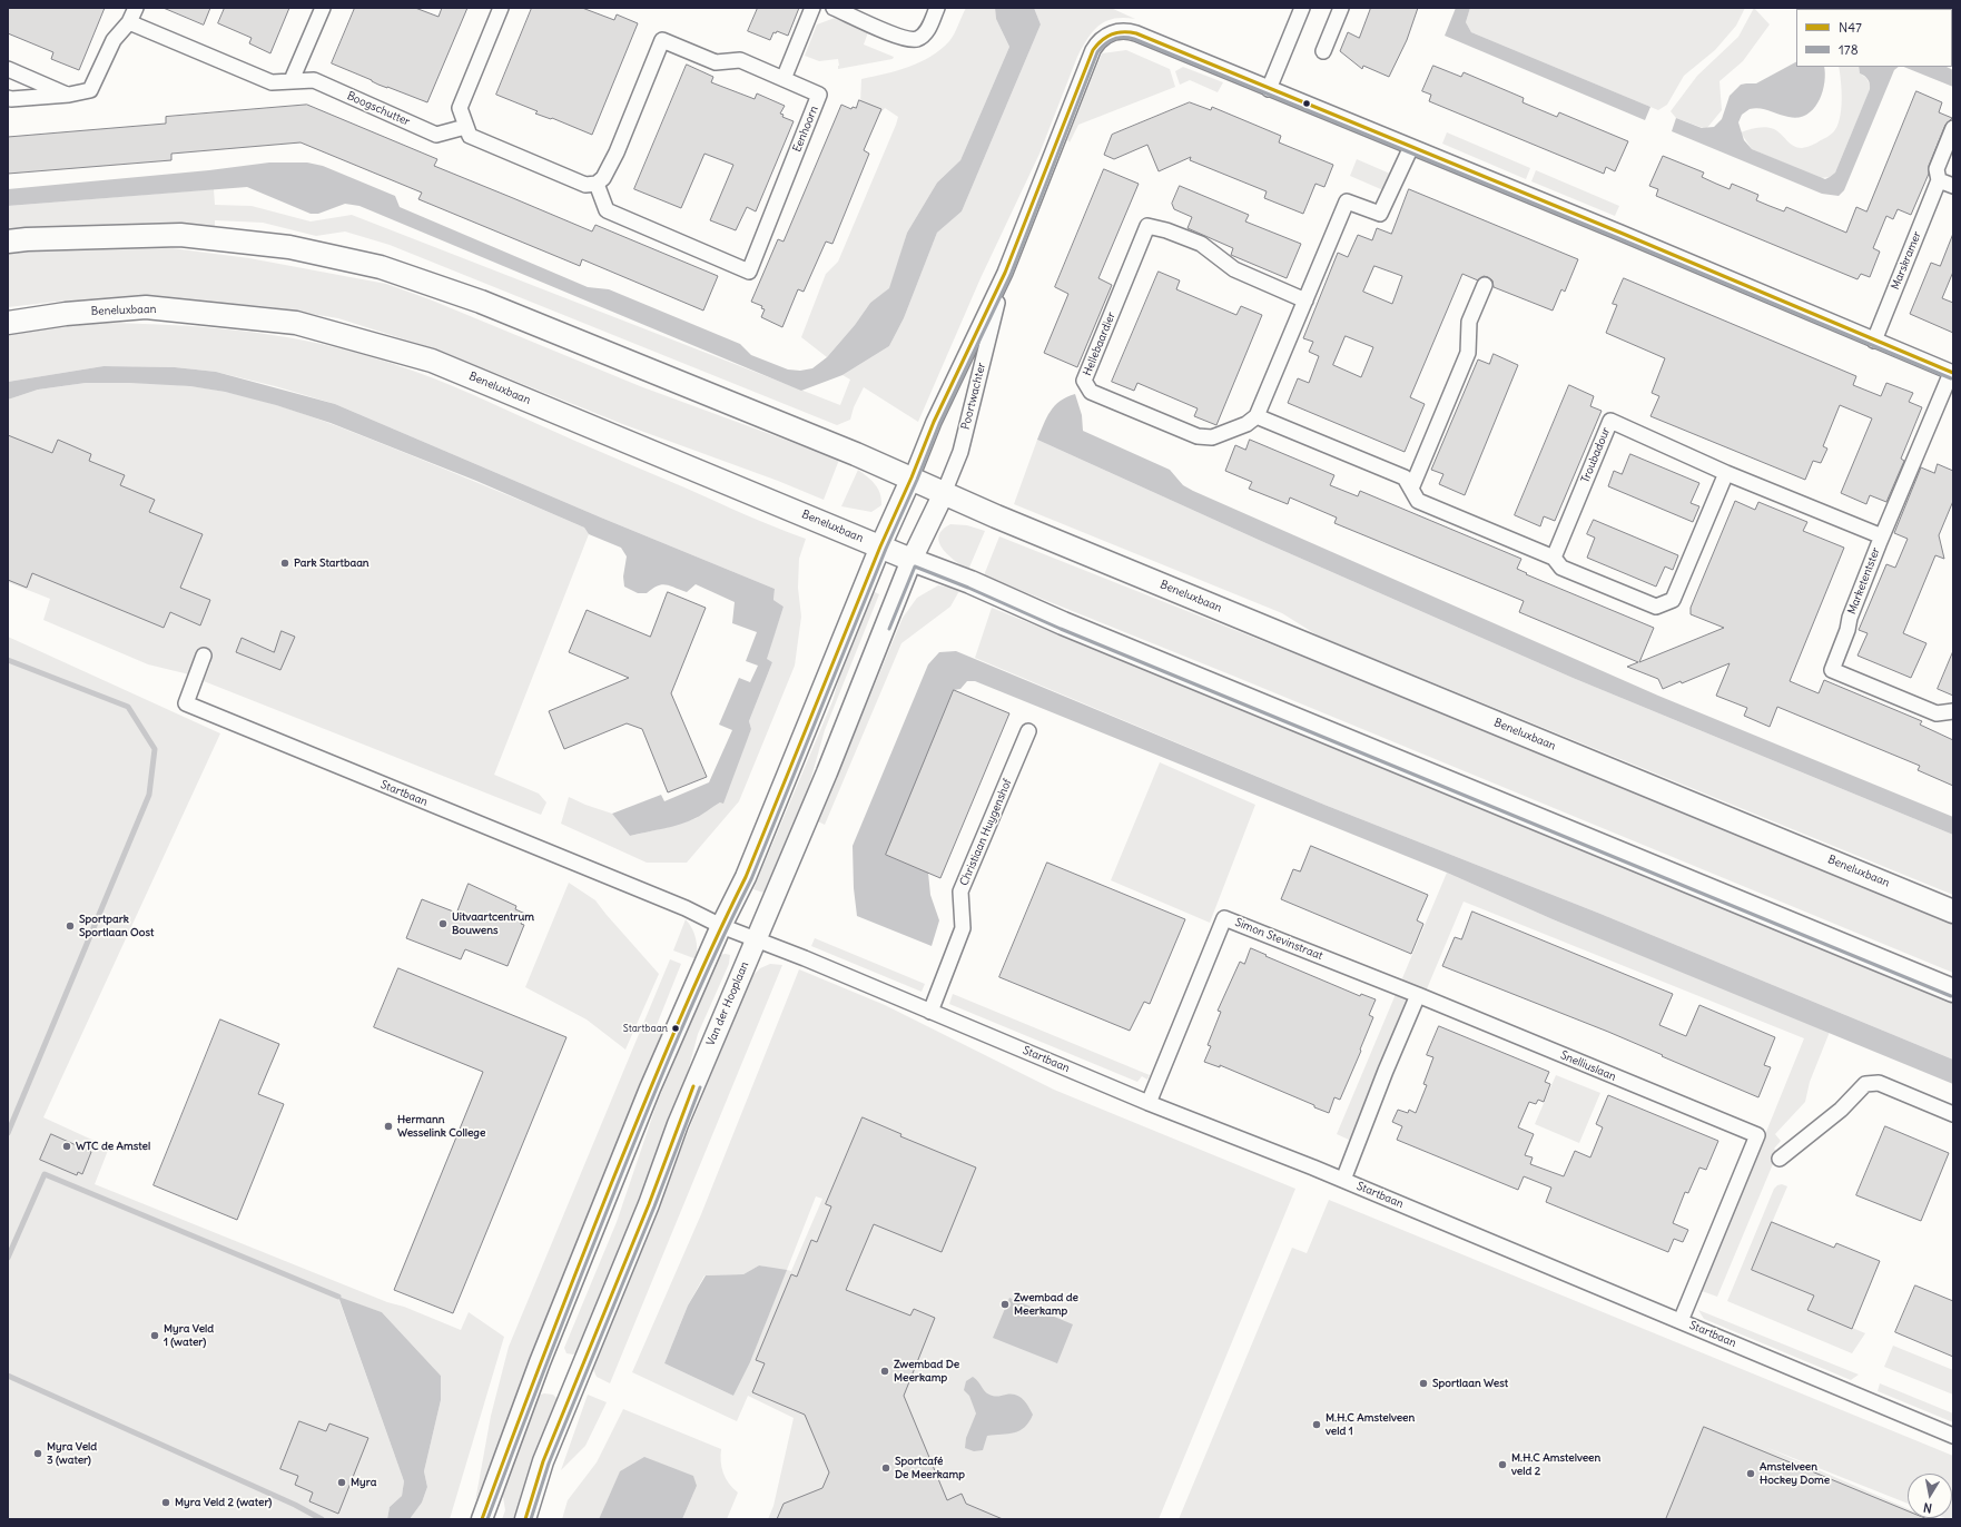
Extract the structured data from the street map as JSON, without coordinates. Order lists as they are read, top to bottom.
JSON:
{
  "streets": {
    "main road": ["Beneluxbaan"],
    "street": [
      "Boogschutter",
      "Eenhoorn",
      "Marskramer",
      "Hellebaardier",
      "Poortwachter",
      "Troubadour",
      "Marketentster",
      "Startbaan",
      "Christiaan Huygenshof",
      "Simon Stevinstraat",
      "Van der Hooplaan",
      "Snelliuslaan"
    ]
  },
  "crossings": [
    ["Marskramer", "Poortwachter"],
    ["Beneluxbaan", "Poortwachter"],
    ["Beneluxbaan", "Van der Hooplaan"],
    ["Poortwachter", "Marketentster"],
    ["Poortwachter", "Van der Hooplaan"],
    ["Troubadour", "Marketentster"],
    ["Startbaan", "Christiaan Huygenshof"],
    ["Startbaan", "Simon Stevinstraat"],
    ["Startbaan", "Van der Hooplaan"],
    ["Startbaan", "Snelliuslaan"],
    ["Simon Stevinstraat", "Snelliuslaan"]
  ],
  "places": [
    "Park Startbaan",
    "Uitvaartcentrum Bouwens",
    "Sportpark Sportlaan Oost",
    "Startbaan",
    "Hermann Wesselink College",
    "WTC de Amstel",
    "Zwembad de Meerkamp",
    "Myra Veld 1 (water)",
    "Zwembad De Meerkamp",
    "Sportlaan West",
    "M.H.C Amstelveen veld 1",
    "Myra Veld 3 (water)",
    "M.H.C Amstelveen veld 2",
    "Sportcafé De Meerkamp",
    "Amstelveen Hockey Dome",
    "Myra",
    "Myra Veld 2 (water)"
  ],
  "lines": ["transit line N47", "transit line 178"],
  "legend": ["N47", "178"],
  "north": "bottom"
}
